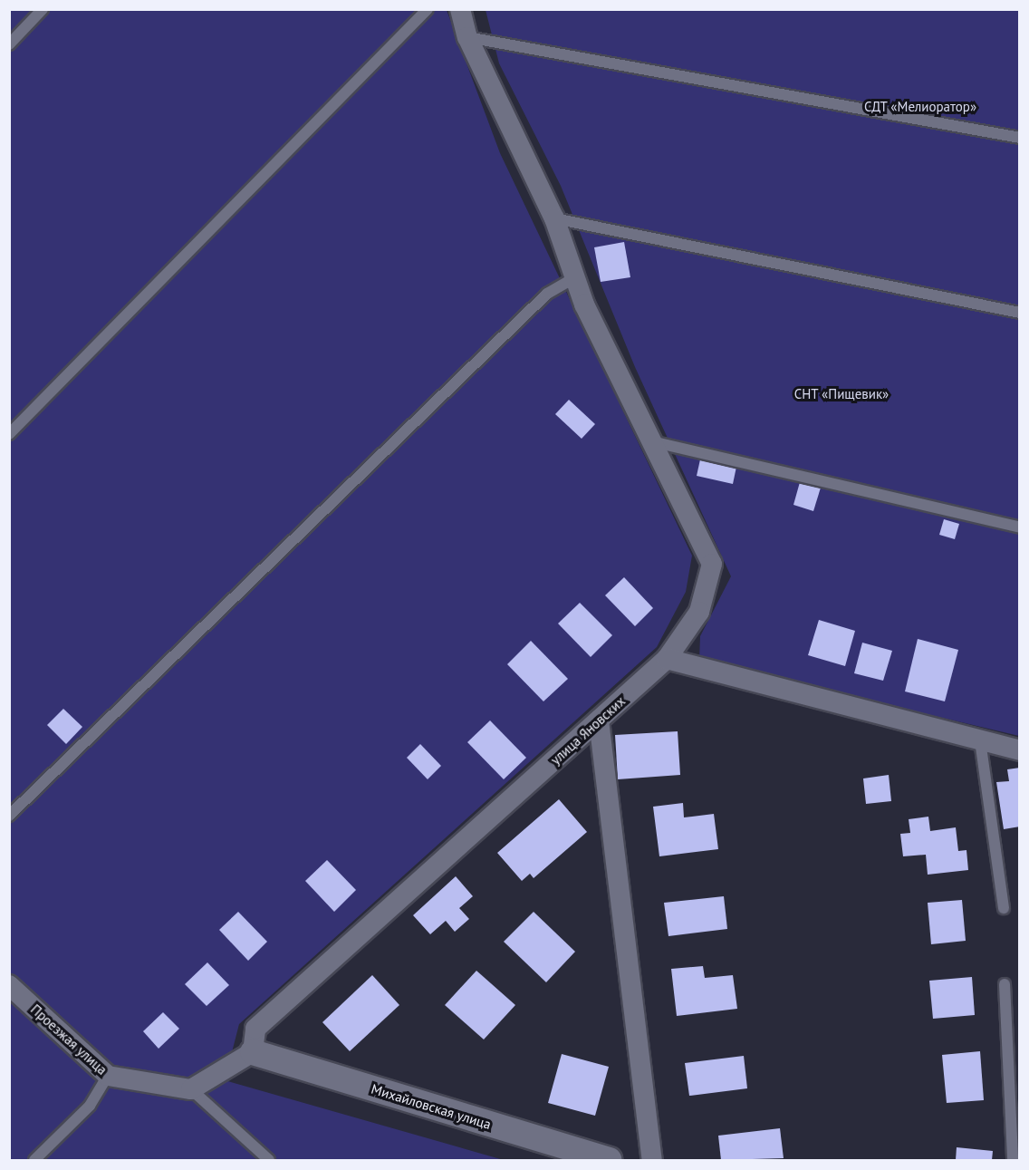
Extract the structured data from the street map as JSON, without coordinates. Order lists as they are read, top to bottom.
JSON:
{
  "streets": {
    "street": ["улица Яновских", "Проезжая улица", "Михайловская улица"]
  },
  "crossings": [
    ["улица Яновских", "Михайловская улица"]
  ],
  "parks": ["СДТ «Мелиоратор»", "СНТ «Пищевик»"]
}
